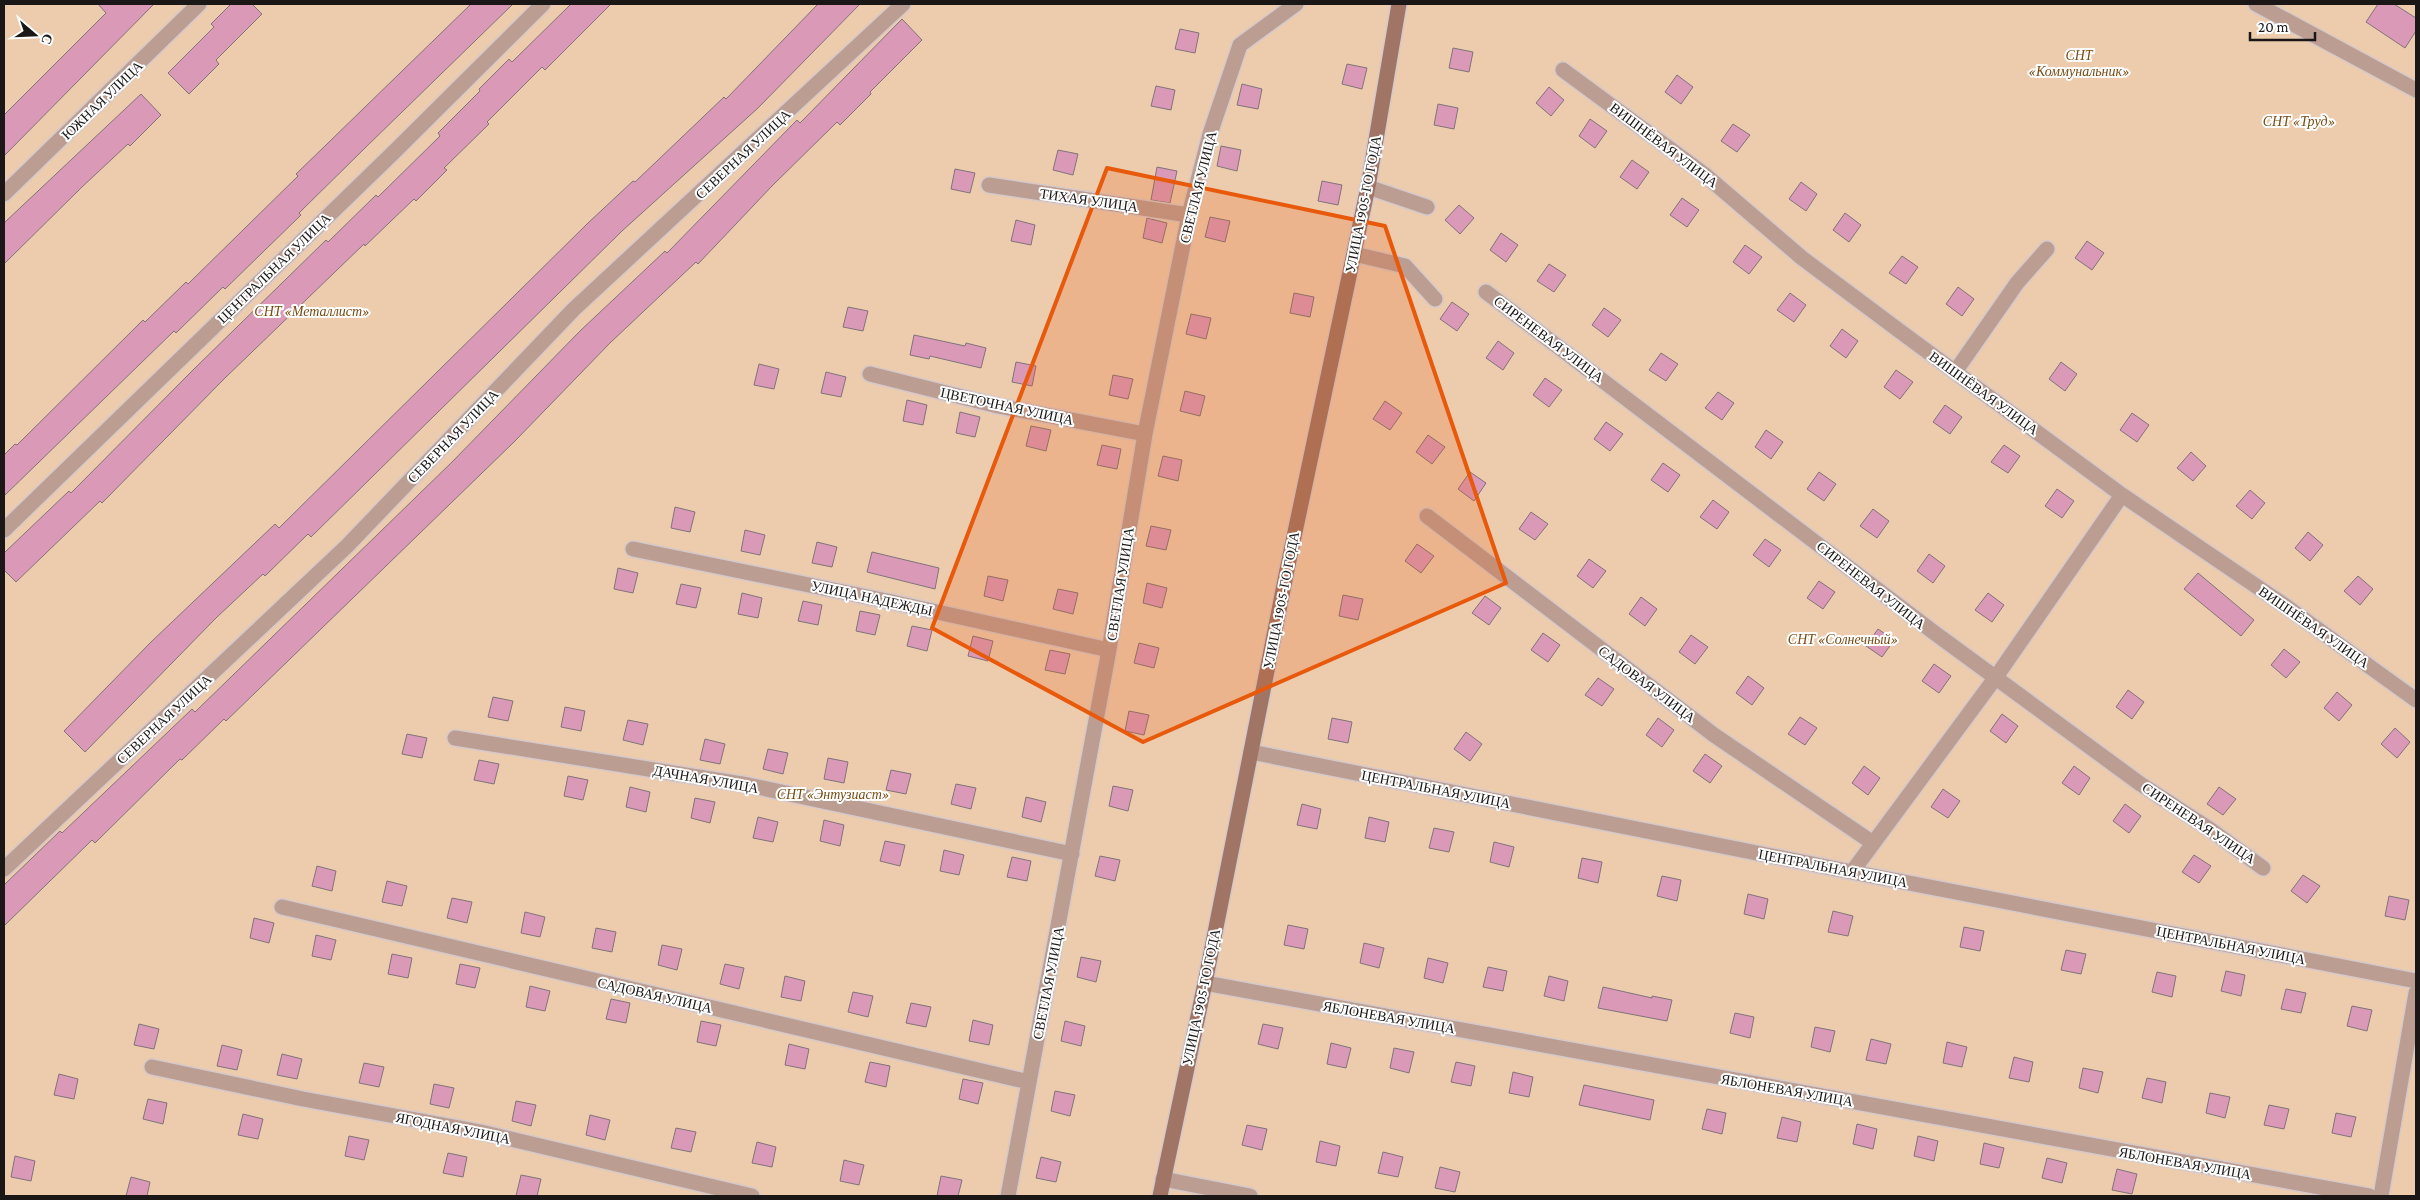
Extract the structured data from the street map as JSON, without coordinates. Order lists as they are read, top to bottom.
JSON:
{
  "streets": {
    "street": [
      "ЮЖНАЯ УЛИЦА",
      "ВИШНЁВАЯ УЛИЦА",
      "СЕВЕРНАЯ УЛИЦА",
      "СВЕТЛАЯ УЛИЦА",
      "ТИХАЯ УЛИЦА",
      "УЛИЦА 1905-ГО ГОДА",
      "ЦЕНТРАЛЬНАЯ УЛИЦА",
      "СИРЕНЕВАЯ УЛИЦА",
      "ЦВЕТОЧНАЯ УЛИЦА",
      "УЛИЦА НАДЕЖДЫ",
      "САДОВАЯ УЛИЦА",
      "ДАЧНАЯ УЛИЦА",
      "ЯБЛОНЕВАЯ УЛИЦА",
      "ЯГОДНАЯ УЛИЦА"
    ]
  },
  "crossings": [
    ["СВЕТЛАЯ УЛИЦА", "ТИХАЯ УЛИЦА"],
    ["СВЕТЛАЯ УЛИЦА", "ЦВЕТОЧНАЯ УЛИЦА"],
    ["СВЕТЛАЯ УЛИЦА", "УЛИЦА НАДЕЖДЫ"],
    ["СВЕТЛАЯ УЛИЦА", "САДОВАЯ УЛИЦА"],
    ["СВЕТЛАЯ УЛИЦА", "ДАЧНАЯ УЛИЦА"],
    ["УЛИЦА 1905-ГО ГОДА", "ЦЕНТРАЛЬНАЯ УЛИЦА"],
    ["УЛИЦА 1905-ГО ГОДА", "ЯБЛОНЕВАЯ УЛИЦА"]
  ],
  "parks": [
    "СНТ «Коммунальник»",
    "СНТ «Труд»",
    "СНТ «Металлист»",
    "СНТ «Солнечный»",
    "СНТ «Энтузиаст»"
  ],
  "scale_bar": "20 m",
  "north": "right"
}
